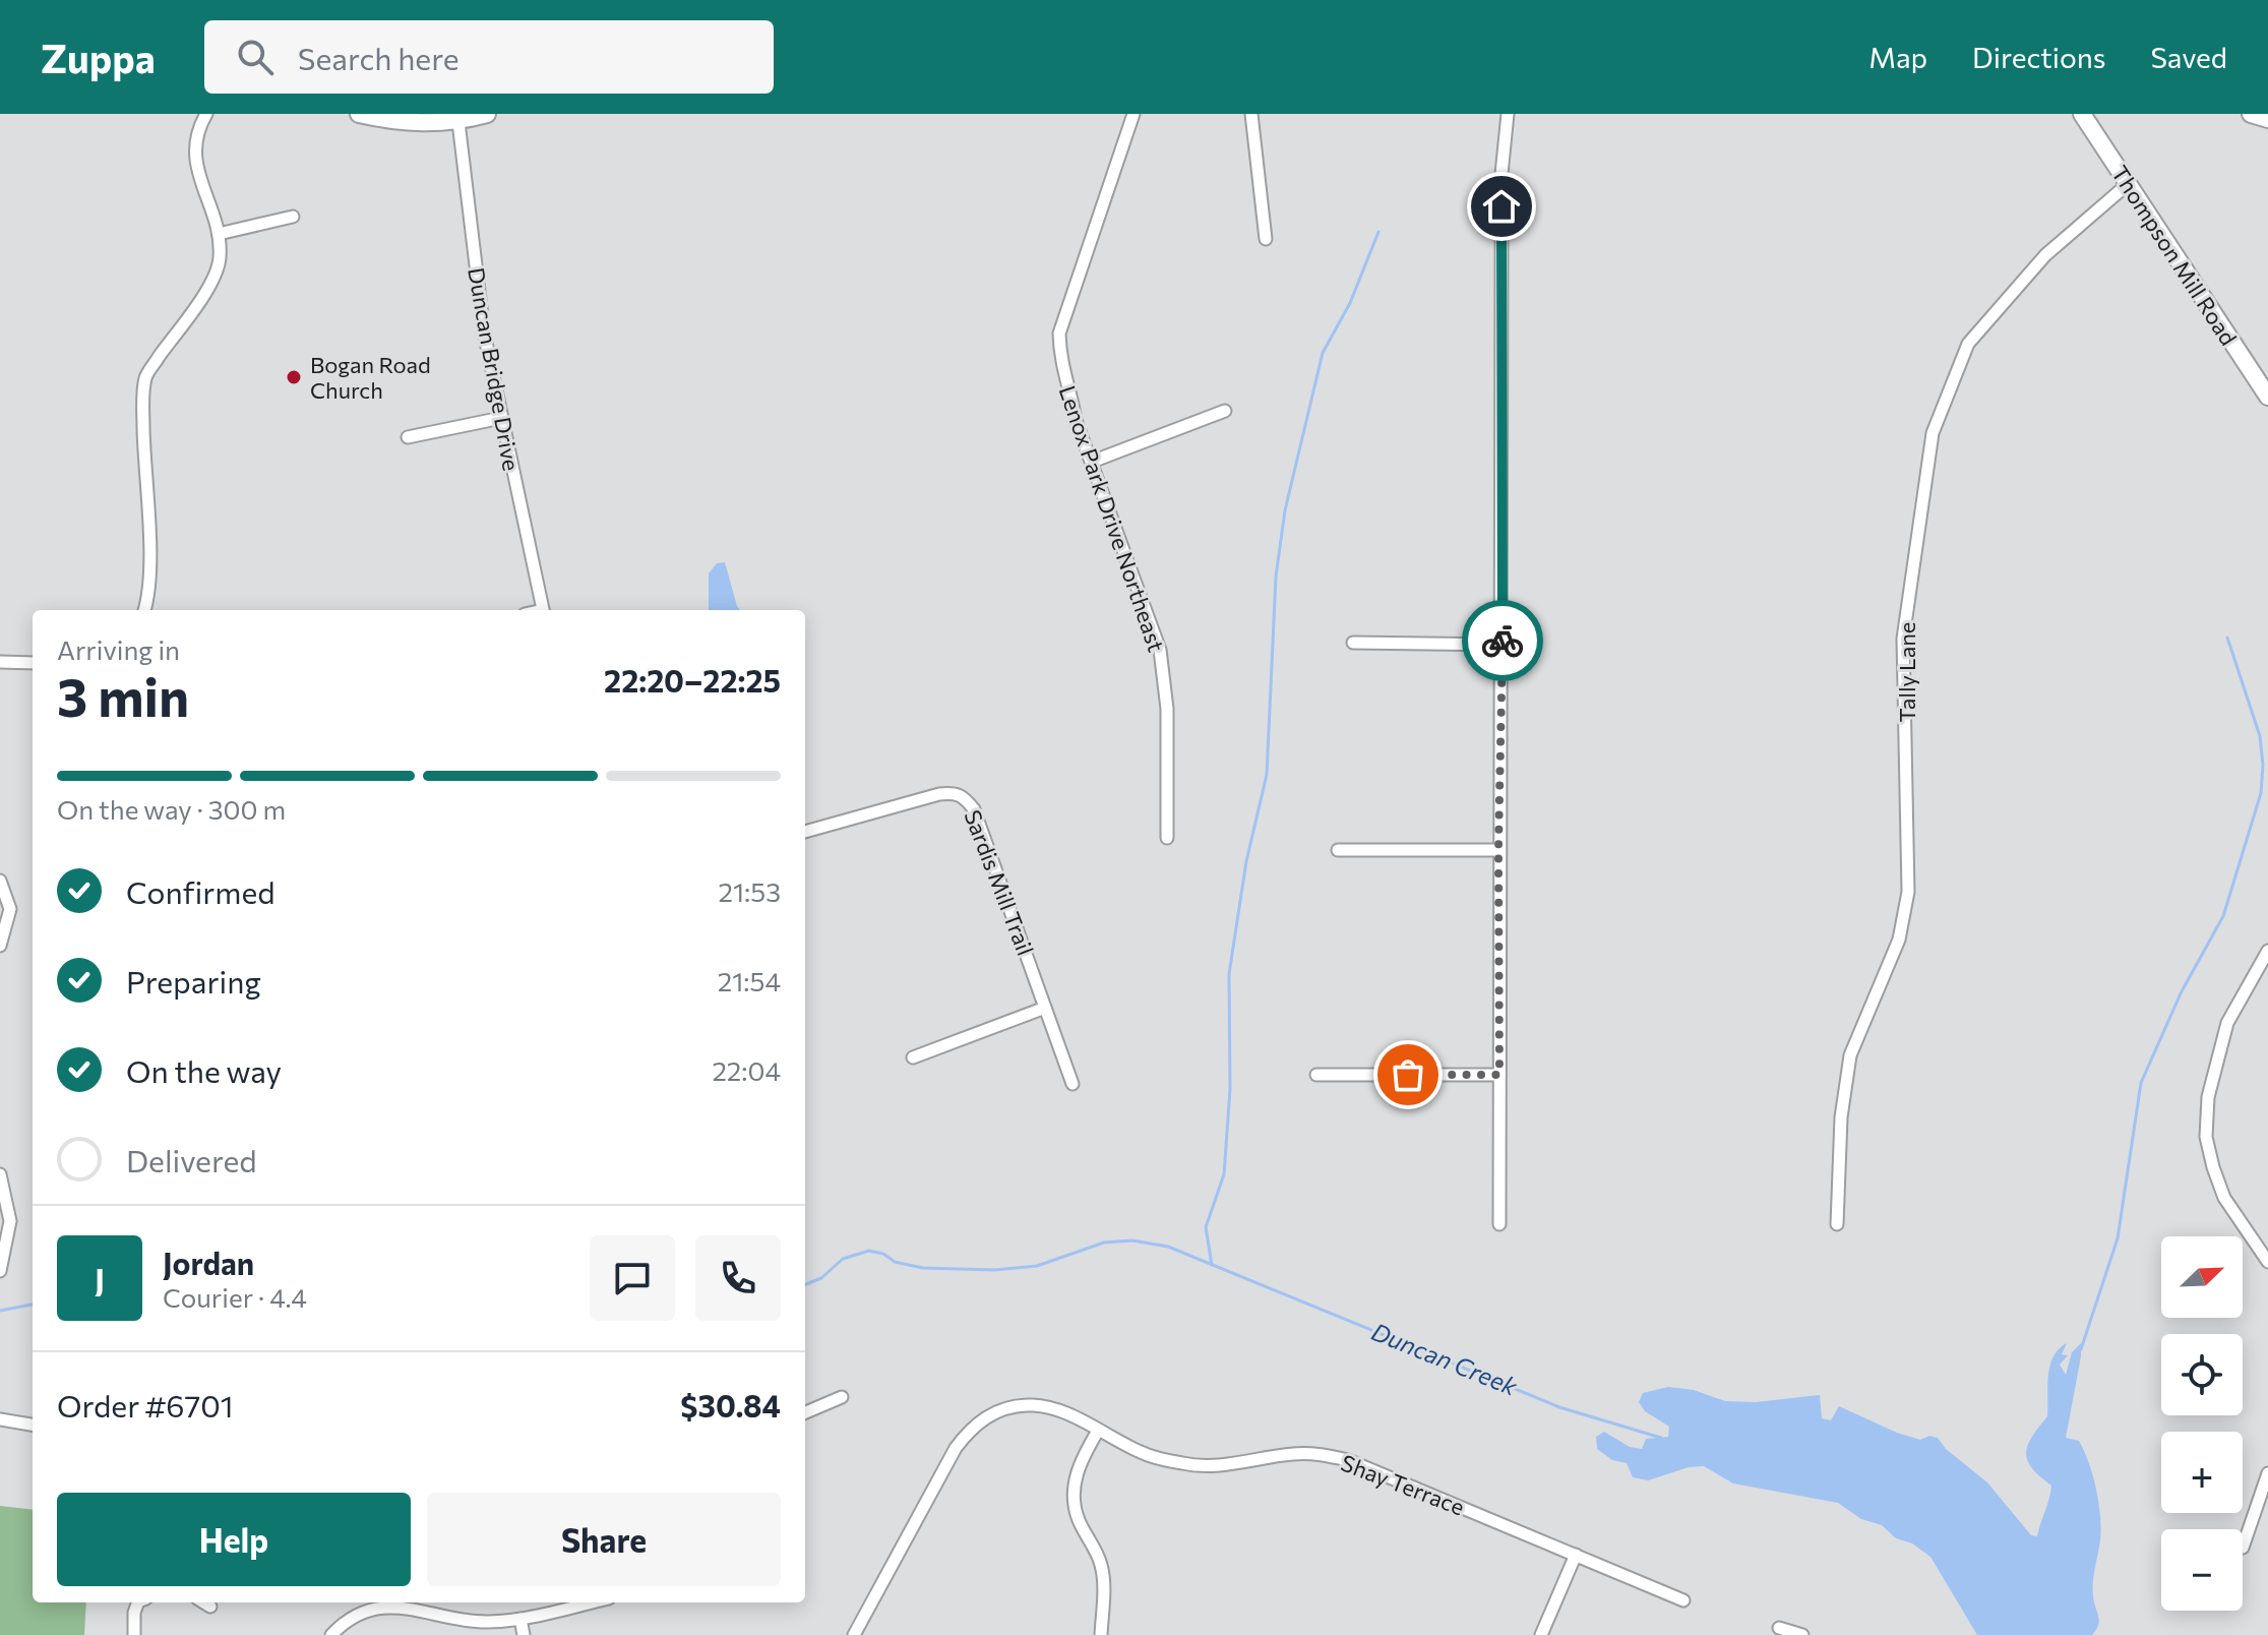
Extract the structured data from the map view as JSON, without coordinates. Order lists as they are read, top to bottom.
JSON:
{
  "streets": {
    "street": [
      "Thompson Mill Road",
      "Duncan Bridge Drive",
      "Lenox Park Drive Northeast",
      "Tally Lane",
      "Sardis Mill Trail",
      "Shay Terrace"
    ]
  },
  "crossings": [
    ["Thompson Mill Road", "Tally Lane"]
  ],
  "water": ["Duncan Creek"],
  "places": ["Bogan Road Church"],
  "north": "top right",
  "page": {
    "header": "Zuppa",
    "search": "Search here",
    "nav": ["Map", "Directions", "Saved"],
    "heading": ["3 min", "Arriving in", "22:20–22:25"],
    "panel": [
      "Jordan",
      "Courier · 4.4",
      "Order #6701",
      "$30.84"
    ],
    "bar": "On the way · 300 m",
    "list": [
      ["Confirmed", "21:53"],
      ["Preparing", "21:54"],
      ["On the way", "22:04"],
      "Delivered"
    ],
    "round": "J",
    "map_buttons": ["+", "−"],
    "buttons": ["Help", "Share"]
  }
}
